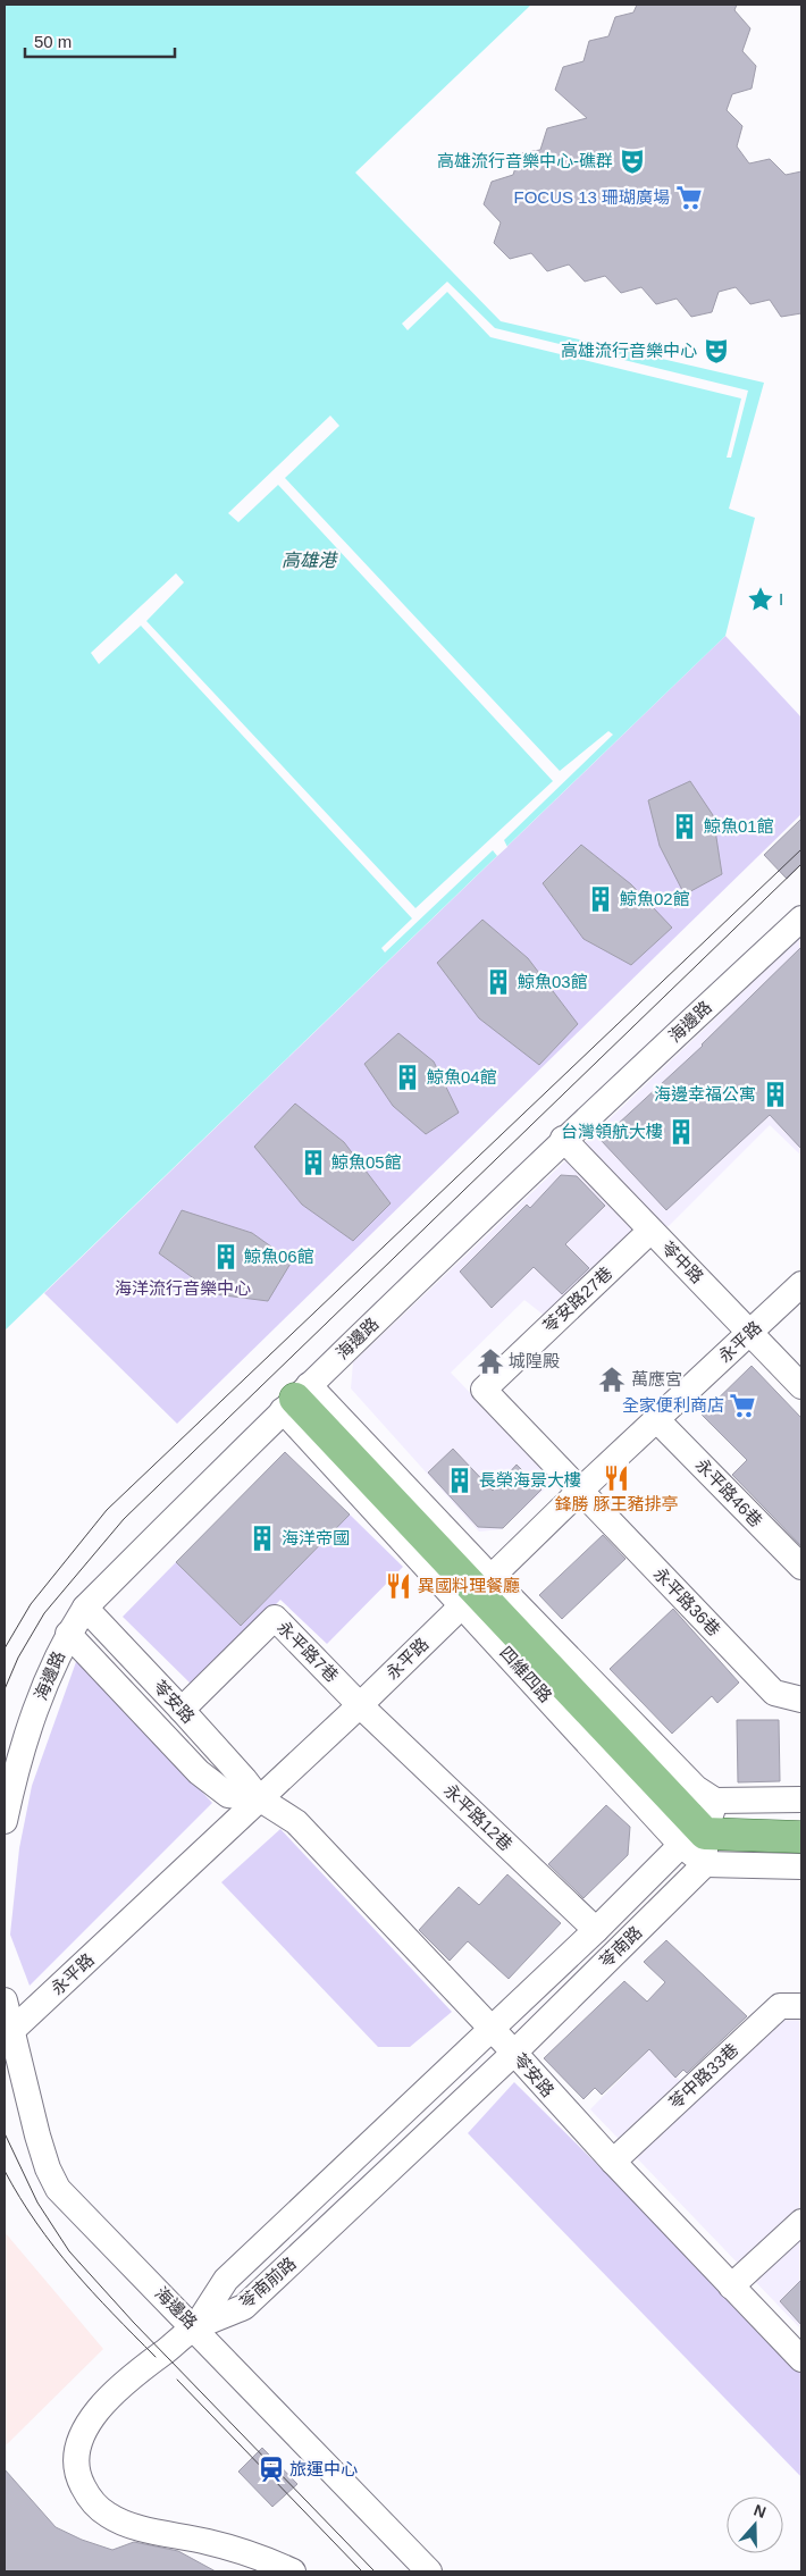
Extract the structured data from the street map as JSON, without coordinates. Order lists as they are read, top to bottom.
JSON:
{
  "streets": {
    "main road": ["四維四路"],
    "street": [
      "海邊路",
      "苓中路",
      "苓安路27巷",
      "永平路",
      "永平路46巷",
      "永平路36巷",
      "永平路7巷",
      "苓安路",
      "永平路12巷",
      "苓南路",
      "苓中路33巷",
      "苓南前路"
    ]
  },
  "crossings": [
    ["海邊路", "苓中路"],
    ["海邊路", "永平路"],
    ["海邊路", "四維四路"],
    ["海邊路", "苓安路"],
    ["海邊路", "苓南前路"],
    ["苓中路", "苓安路27巷"],
    ["苓中路", "永平路"],
    ["苓安路27巷", "永平路"],
    ["苓安路27巷", "永平路36巷"],
    ["永平路", "永平路46巷"],
    ["永平路", "永平路36巷"],
    ["永平路", "永平路7巷"],
    ["永平路", "四維四路"],
    ["永平路", "苓安路"],
    ["永平路", "永平路12巷"],
    ["永平路7巷", "苓安路"],
    ["永平路7巷", "永平路12巷"],
    ["四維四路", "苓南路"],
    ["苓安路", "苓南路"],
    ["苓安路", "苓中路33巷"],
    ["苓安路", "苓南前路"],
    ["永平路12巷", "苓南路"],
    ["苓南路", "苓南前路"]
  ],
  "water": ["高雄港"],
  "parks": ["海洋流行音樂中心"],
  "places": {
    "theatre": ["高雄流行音樂中心-礁群", "高雄流行音樂中心"],
    "supermarket": ["FOCUS 13 珊瑚廣場", "全家便利商店"],
    "place": ["I"],
    "building": [
      "鯨魚01館",
      "鯨魚02館",
      "鯨魚03館",
      "鯨魚04館",
      "海邊幸福公寓",
      "台灣領航大樓",
      "鯨魚05館",
      "鯨魚06館",
      "長榮海景大樓",
      "海洋帝國"
    ],
    "temple": ["城隍殿", "萬應宮"],
    "restaurant": ["鋒勝 豚王豬排亭", "異國料理餐廳"],
    "station": ["旅運中心"]
  },
  "scale_bar": "50 m",
  "north": "top"
}
